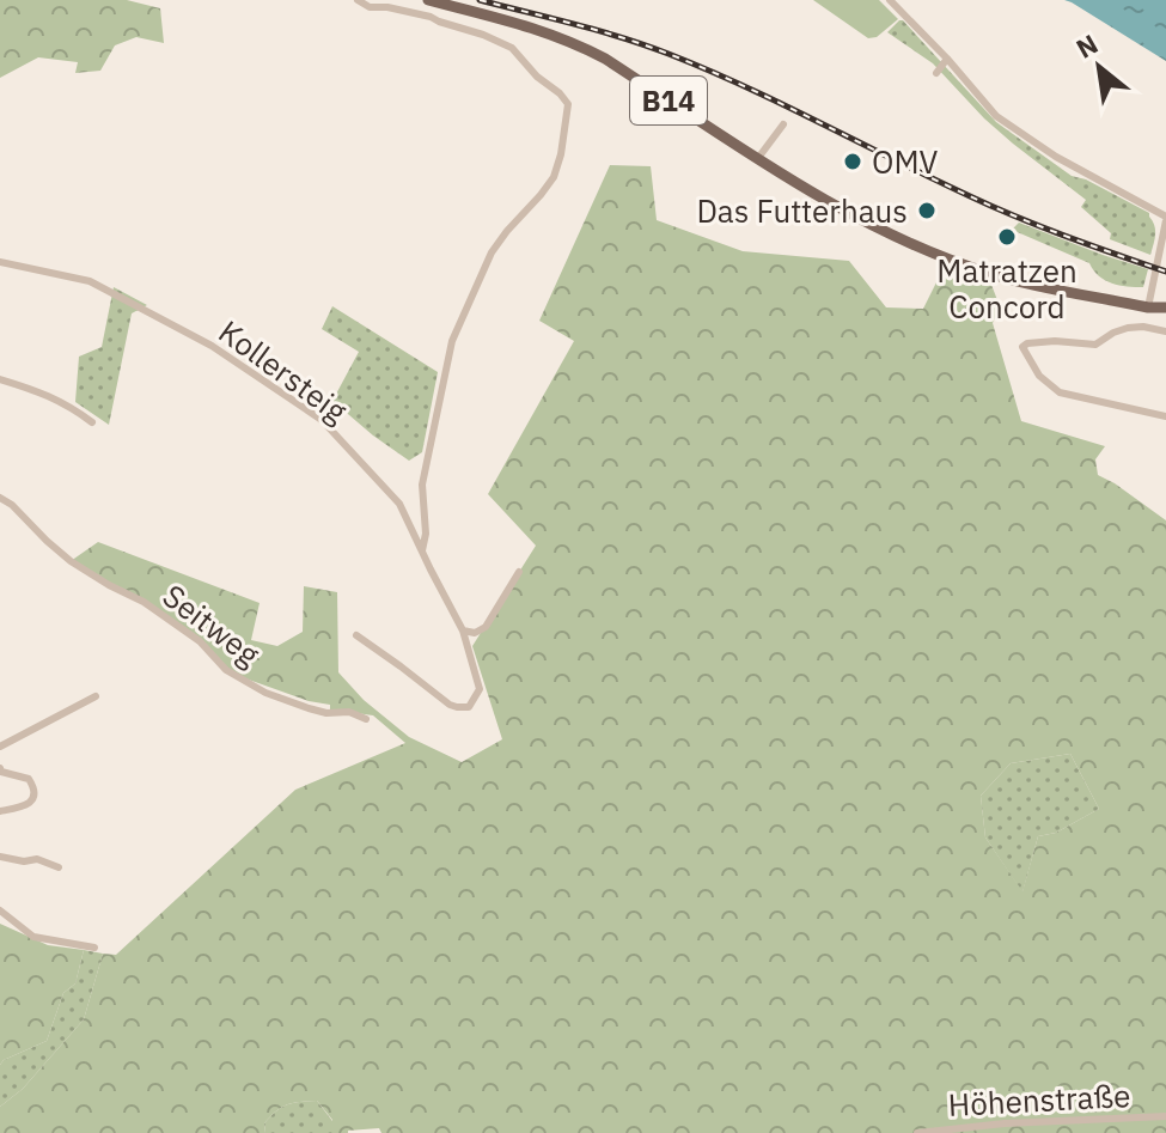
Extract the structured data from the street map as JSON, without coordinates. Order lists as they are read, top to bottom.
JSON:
{
  "streets": {
    "main road": ["B14"],
    "street": ["Kollersteig", "Seitweg", "Höhenstraße"]
  },
  "places": ["OMV", "Das Futterhaus", "Matratzen Concord"],
  "north": "top left"
}
